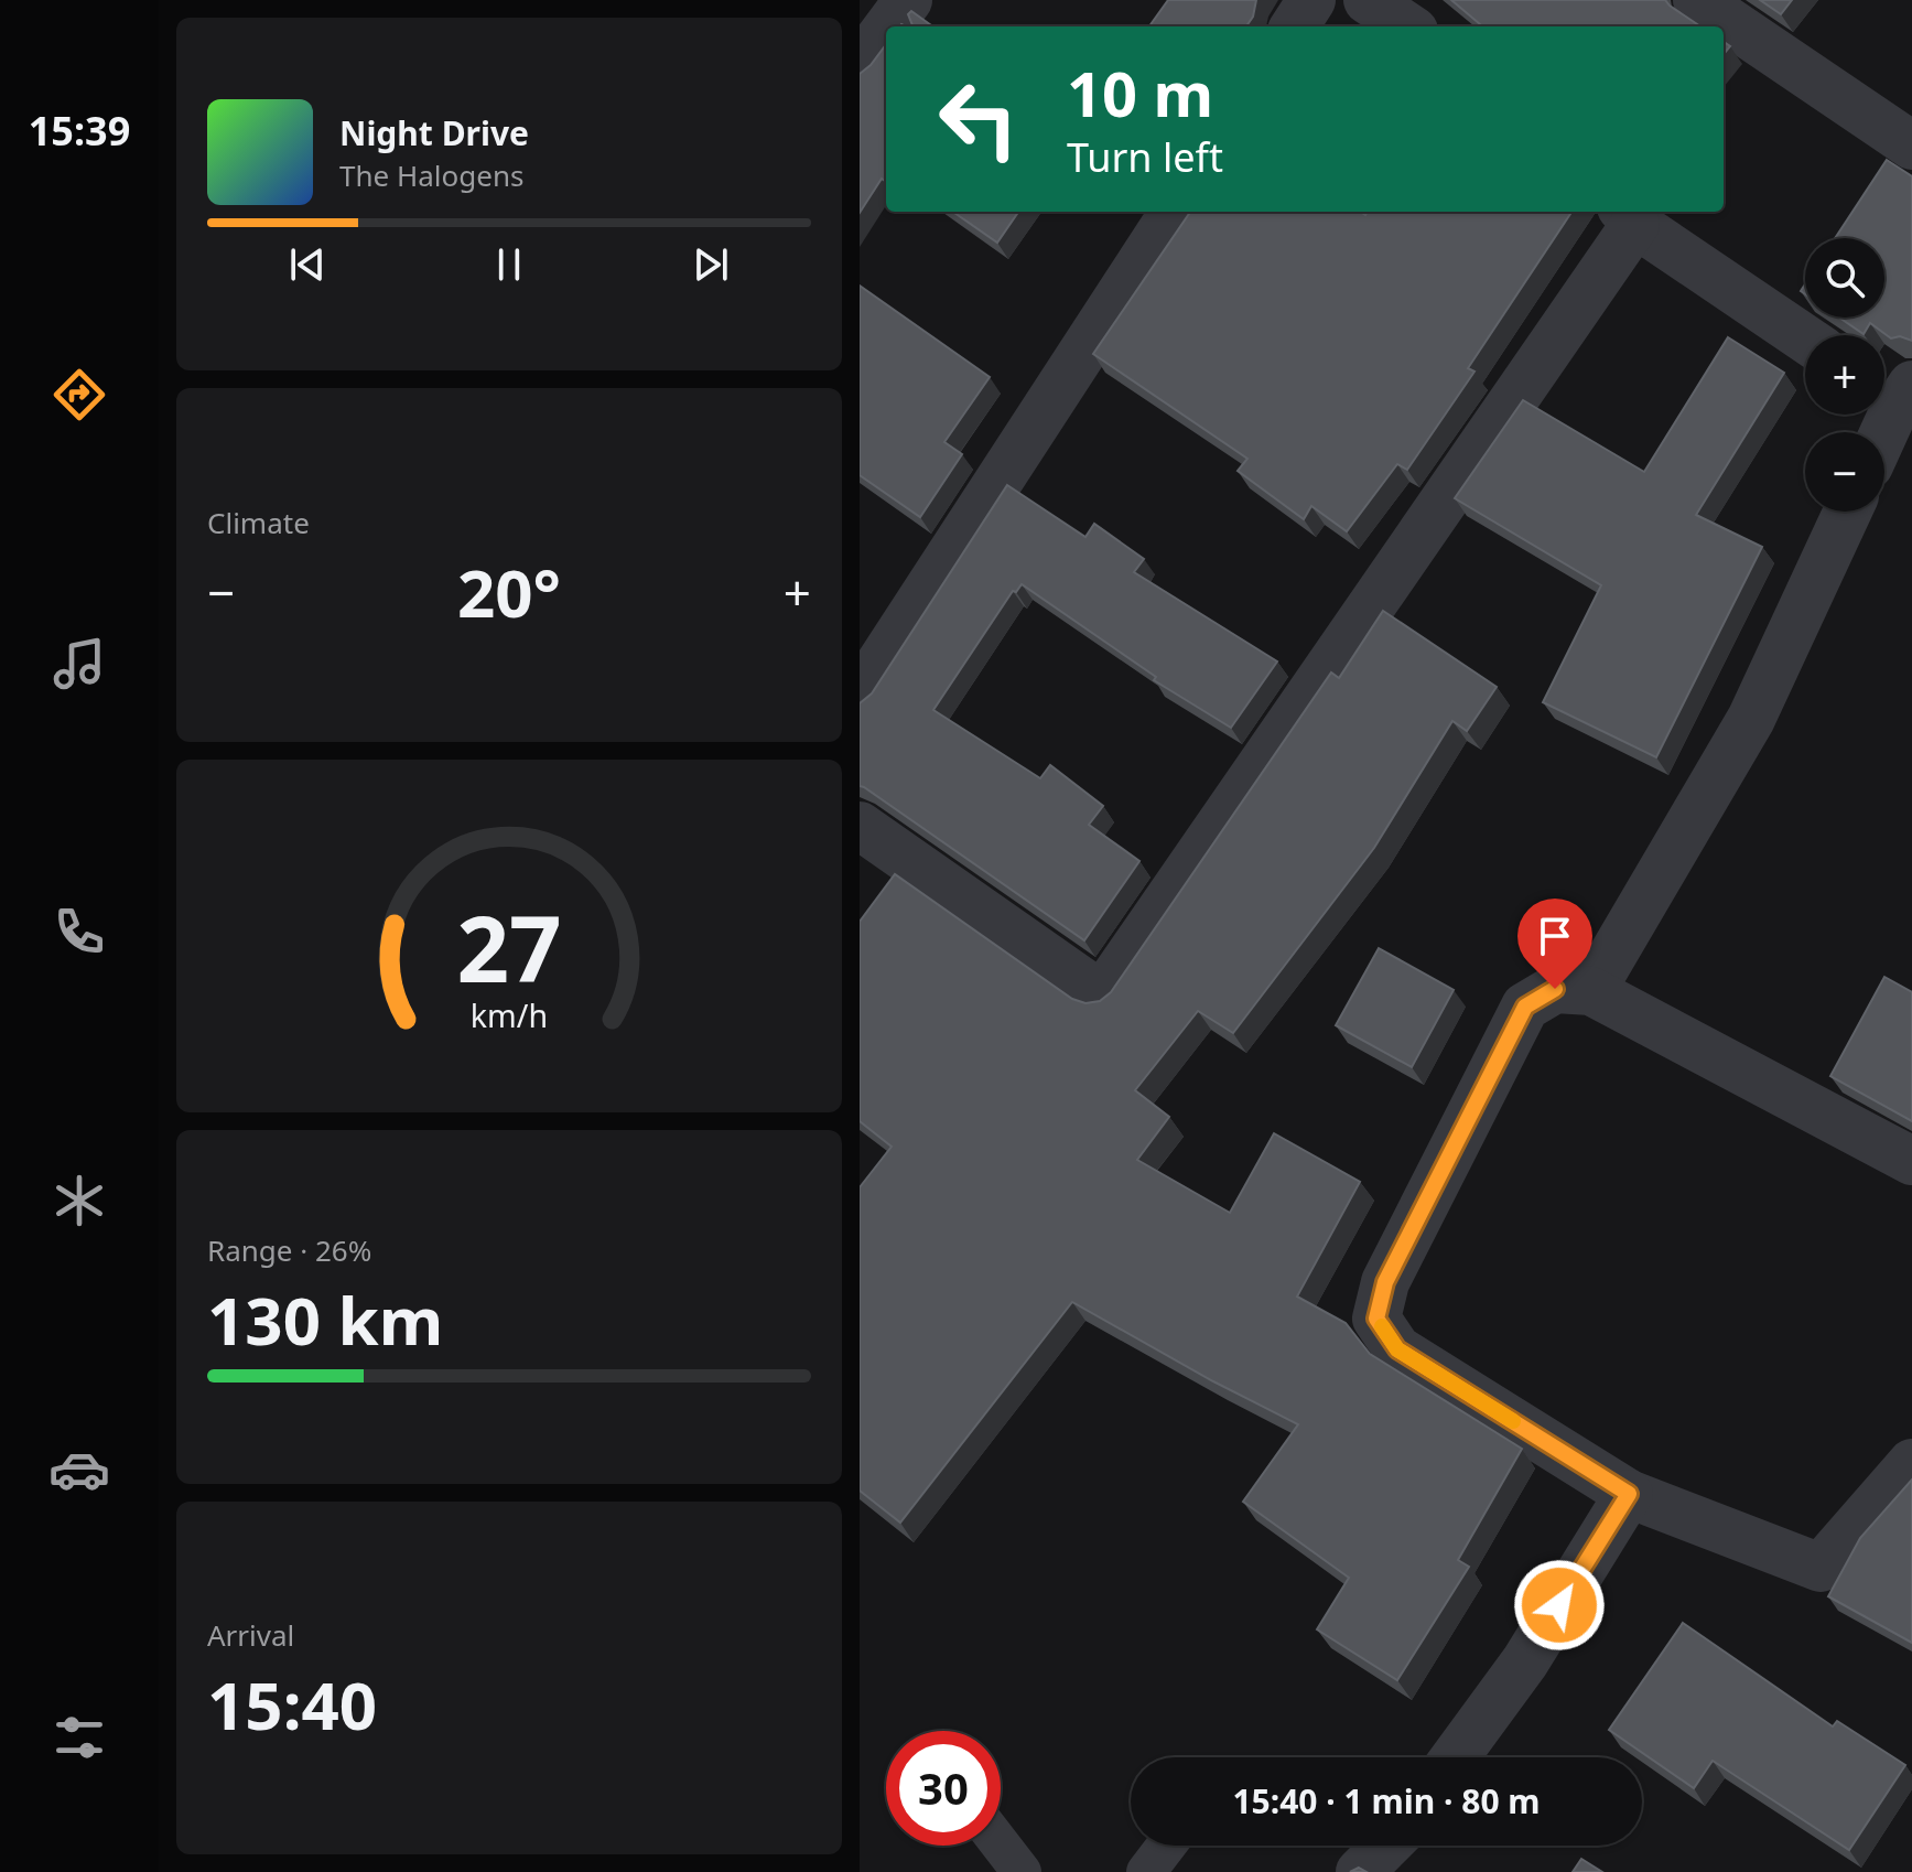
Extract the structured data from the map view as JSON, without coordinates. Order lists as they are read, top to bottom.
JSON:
{
  "page": {
    "tabs": "15:39",
    "turn": ["10 m", "Turn left"],
    "song": ["Night Drive", "The Halogens"],
    "map_buttons": ["+", "−"],
    "tile": [
      "Climate",
      ["Range · 26%", "130 km"],
      ["Arrival", "15:40"]
    ],
    "heat": ["−", "20°", "+"],
    "limit": "30",
    "trip": "15:40 · 1 min · 80 m",
    "gauge": ["27", "km/h"]
  }
}
